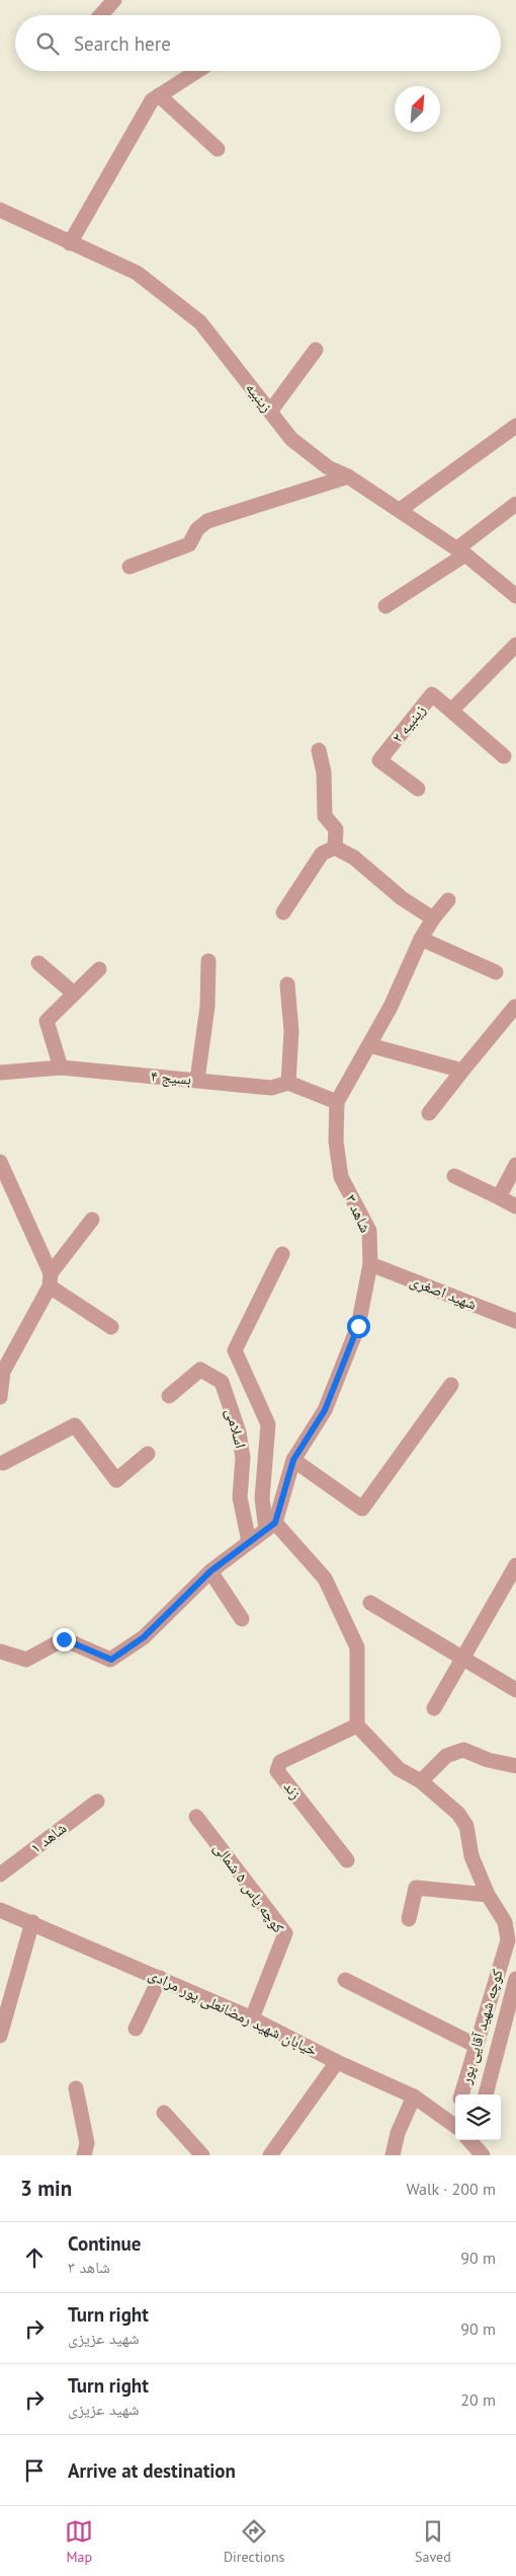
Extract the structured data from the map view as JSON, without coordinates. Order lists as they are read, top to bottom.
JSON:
{
  "streets": {
    "street": [
      "زینبیه",
      "زینبیه ۲",
      "بسیج ۴",
      "شاهد ۳",
      "شهید اصغری",
      "اسلامی",
      "زند",
      "شاهد ۱",
      "کوچه یاس ۵ شمالی",
      "خیابان شهید رمضانعلی پور مرادی",
      "کوچه شهید آقایی پور"
    ]
  },
  "crossings": [
    ["بسیج ۴", "شاهد ۳"],
    ["شاهد ۳", "شهید اصغری"],
    ["زند", "کوچه شهید آقایی پور"],
    ["کوچه یاس ۵ شمالی", "خیابان شهید رمضانعلی پور مرادی"]
  ],
  "north": "top right",
  "page": {
    "search": "Search here",
    "heading": ["3 min", "Walk · 200 m"],
    "list": [
      ["Continue", "شاهد ۳", "90 m"],
      ["Turn right", "شهید عزیزی", "90 m"],
      ["Turn right", "شهید عزیزی", "20 m"],
      "Arrive at destination"
    ],
    "nav": ["Map", "Directions", "Saved"]
  }
}
